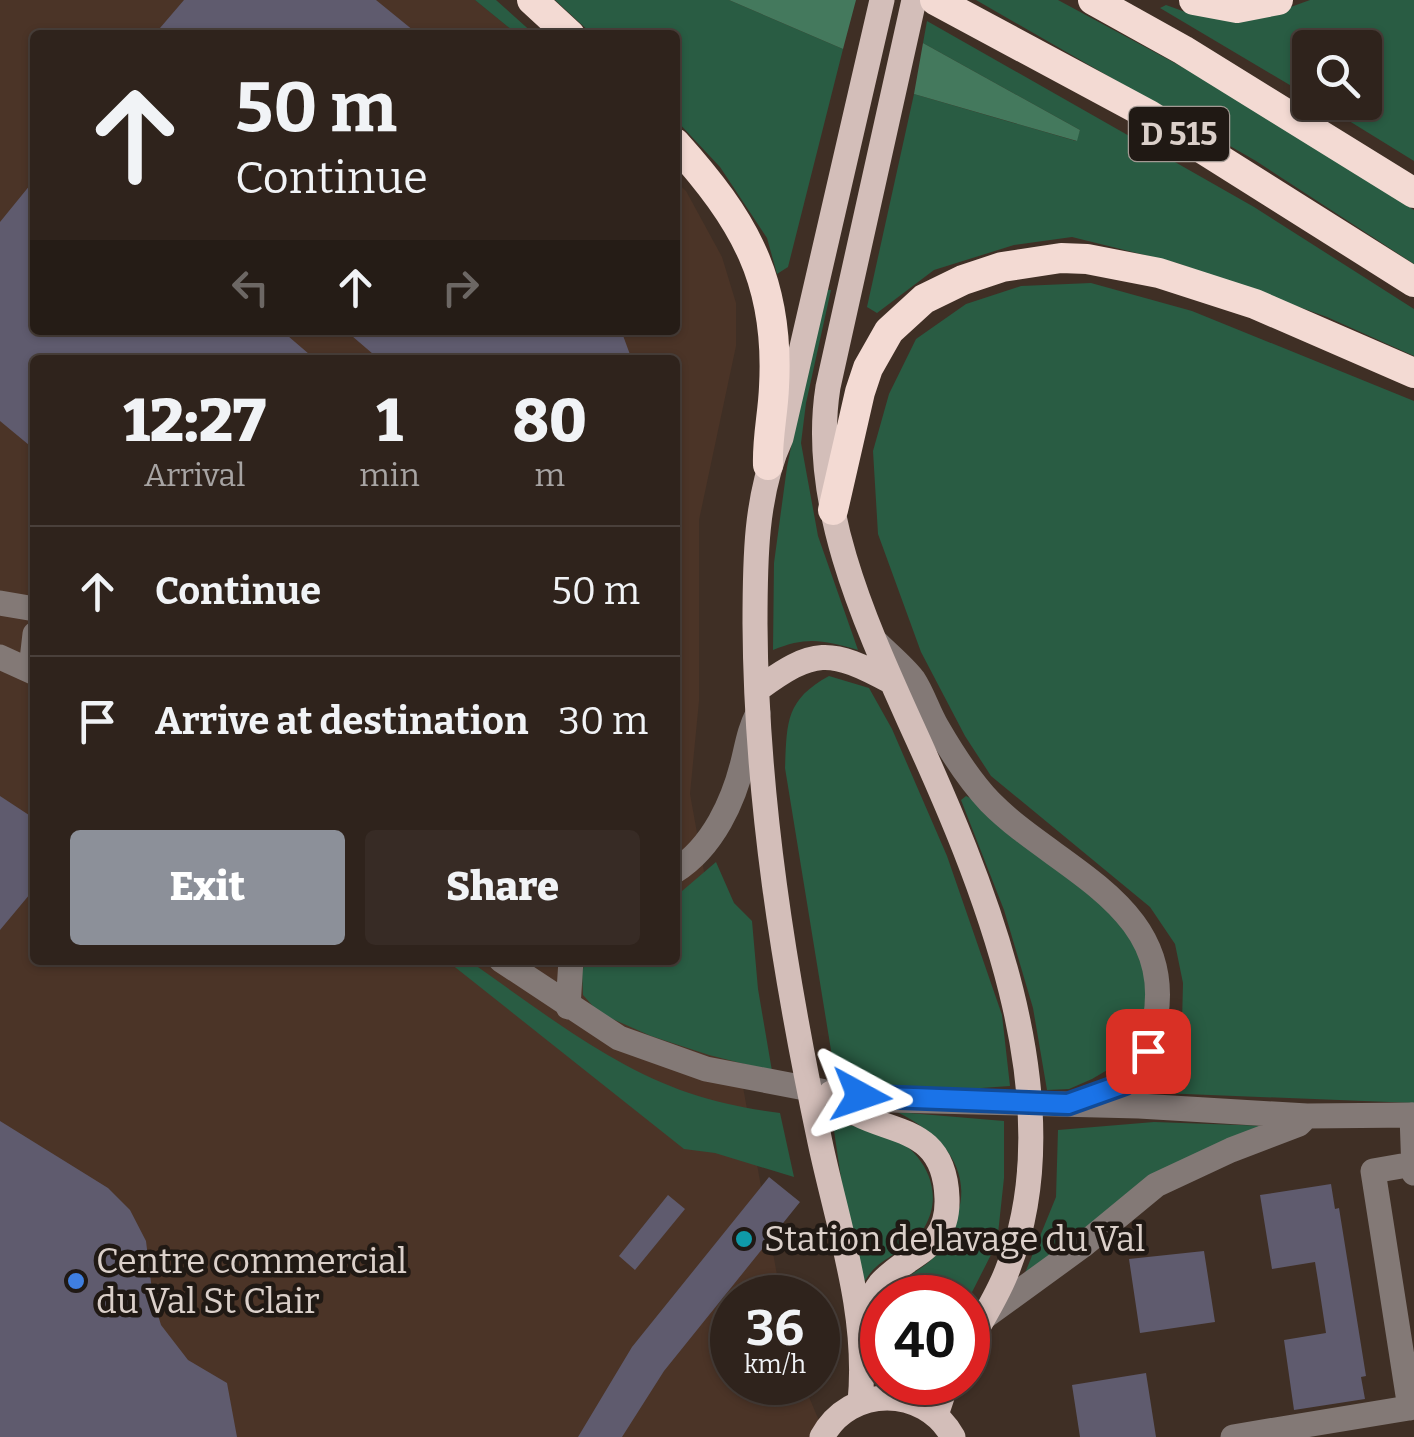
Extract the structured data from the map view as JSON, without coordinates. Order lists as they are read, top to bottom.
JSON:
{
  "streets": {
    "highway": ["D 515"]
  },
  "places": ["Station de lavage du Val", "Centre commercial du Val St Clair"],
  "page": {
    "turn": ["50 m", "Continue"],
    "eta": [
      "12:27",
      "Arrival",
      "1",
      "min",
      "80",
      "m"
    ],
    "list": [
      {
        "name": "Continue",
        "value": "50 m"
      },
      {
        "name": "Arrive at destination",
        "value": "30 m"
      }
    ],
    "buttons": ["Exit", "Share"],
    "speed": "36 km/h",
    "limit": "40"
  }
}
